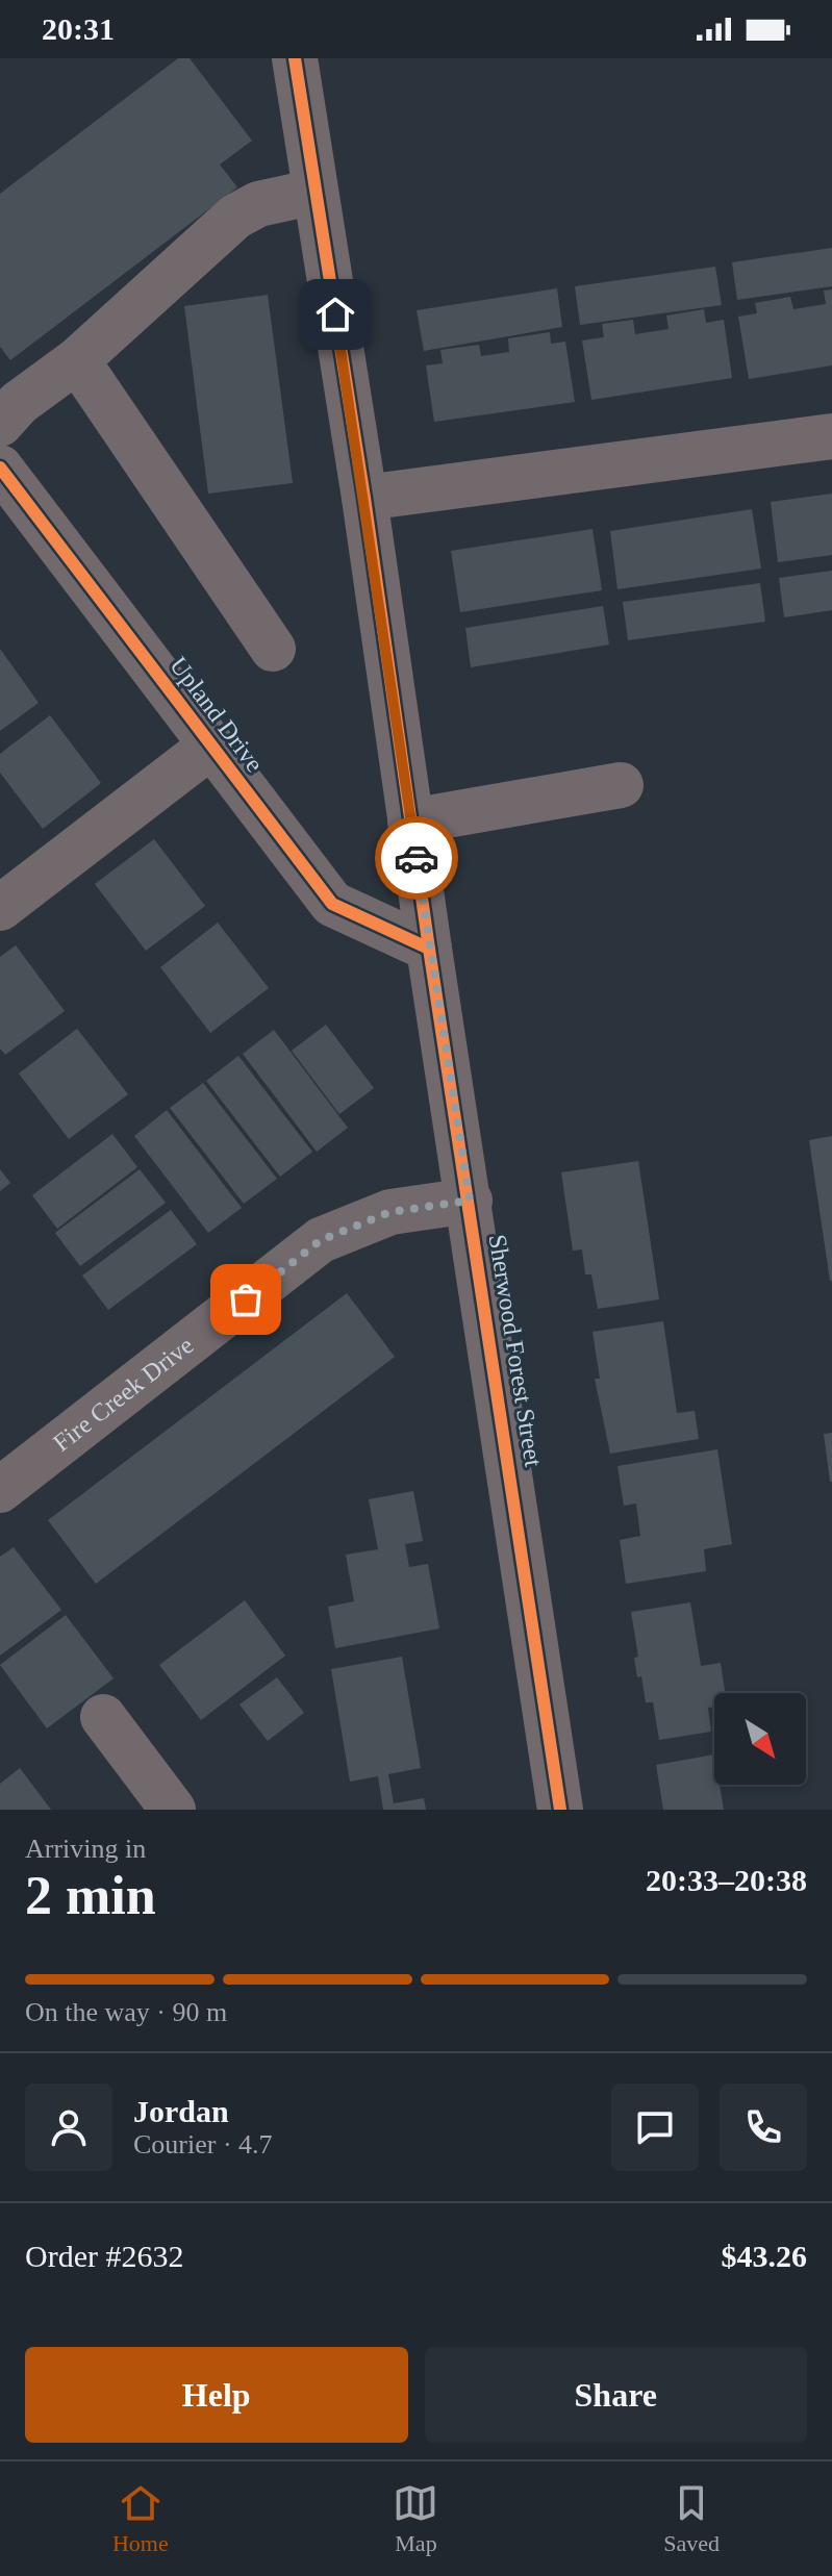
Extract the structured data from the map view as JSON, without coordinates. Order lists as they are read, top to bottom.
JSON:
{
  "streets": {
    "street": ["Upland Drive", "Sherwood Forest Street", "Fire Creek Drive"]
  },
  "crossings": [
    ["Upland Drive", "Sherwood Forest Street"],
    ["Sherwood Forest Street", "Fire Creek Drive"]
  ],
  "north": "bottom right",
  "page": {
    "status": "20:31",
    "heading": ["2 min", "Arriving in", "20:33–20:38"],
    "panel": [
      "Jordan",
      "Courier · 4.7",
      "Order #2632",
      "$43.26"
    ],
    "bar": "On the way · 90 m",
    "buttons": ["Help", "Share"],
    "tabs": ["Home", "Map", "Saved"]
  }
}
